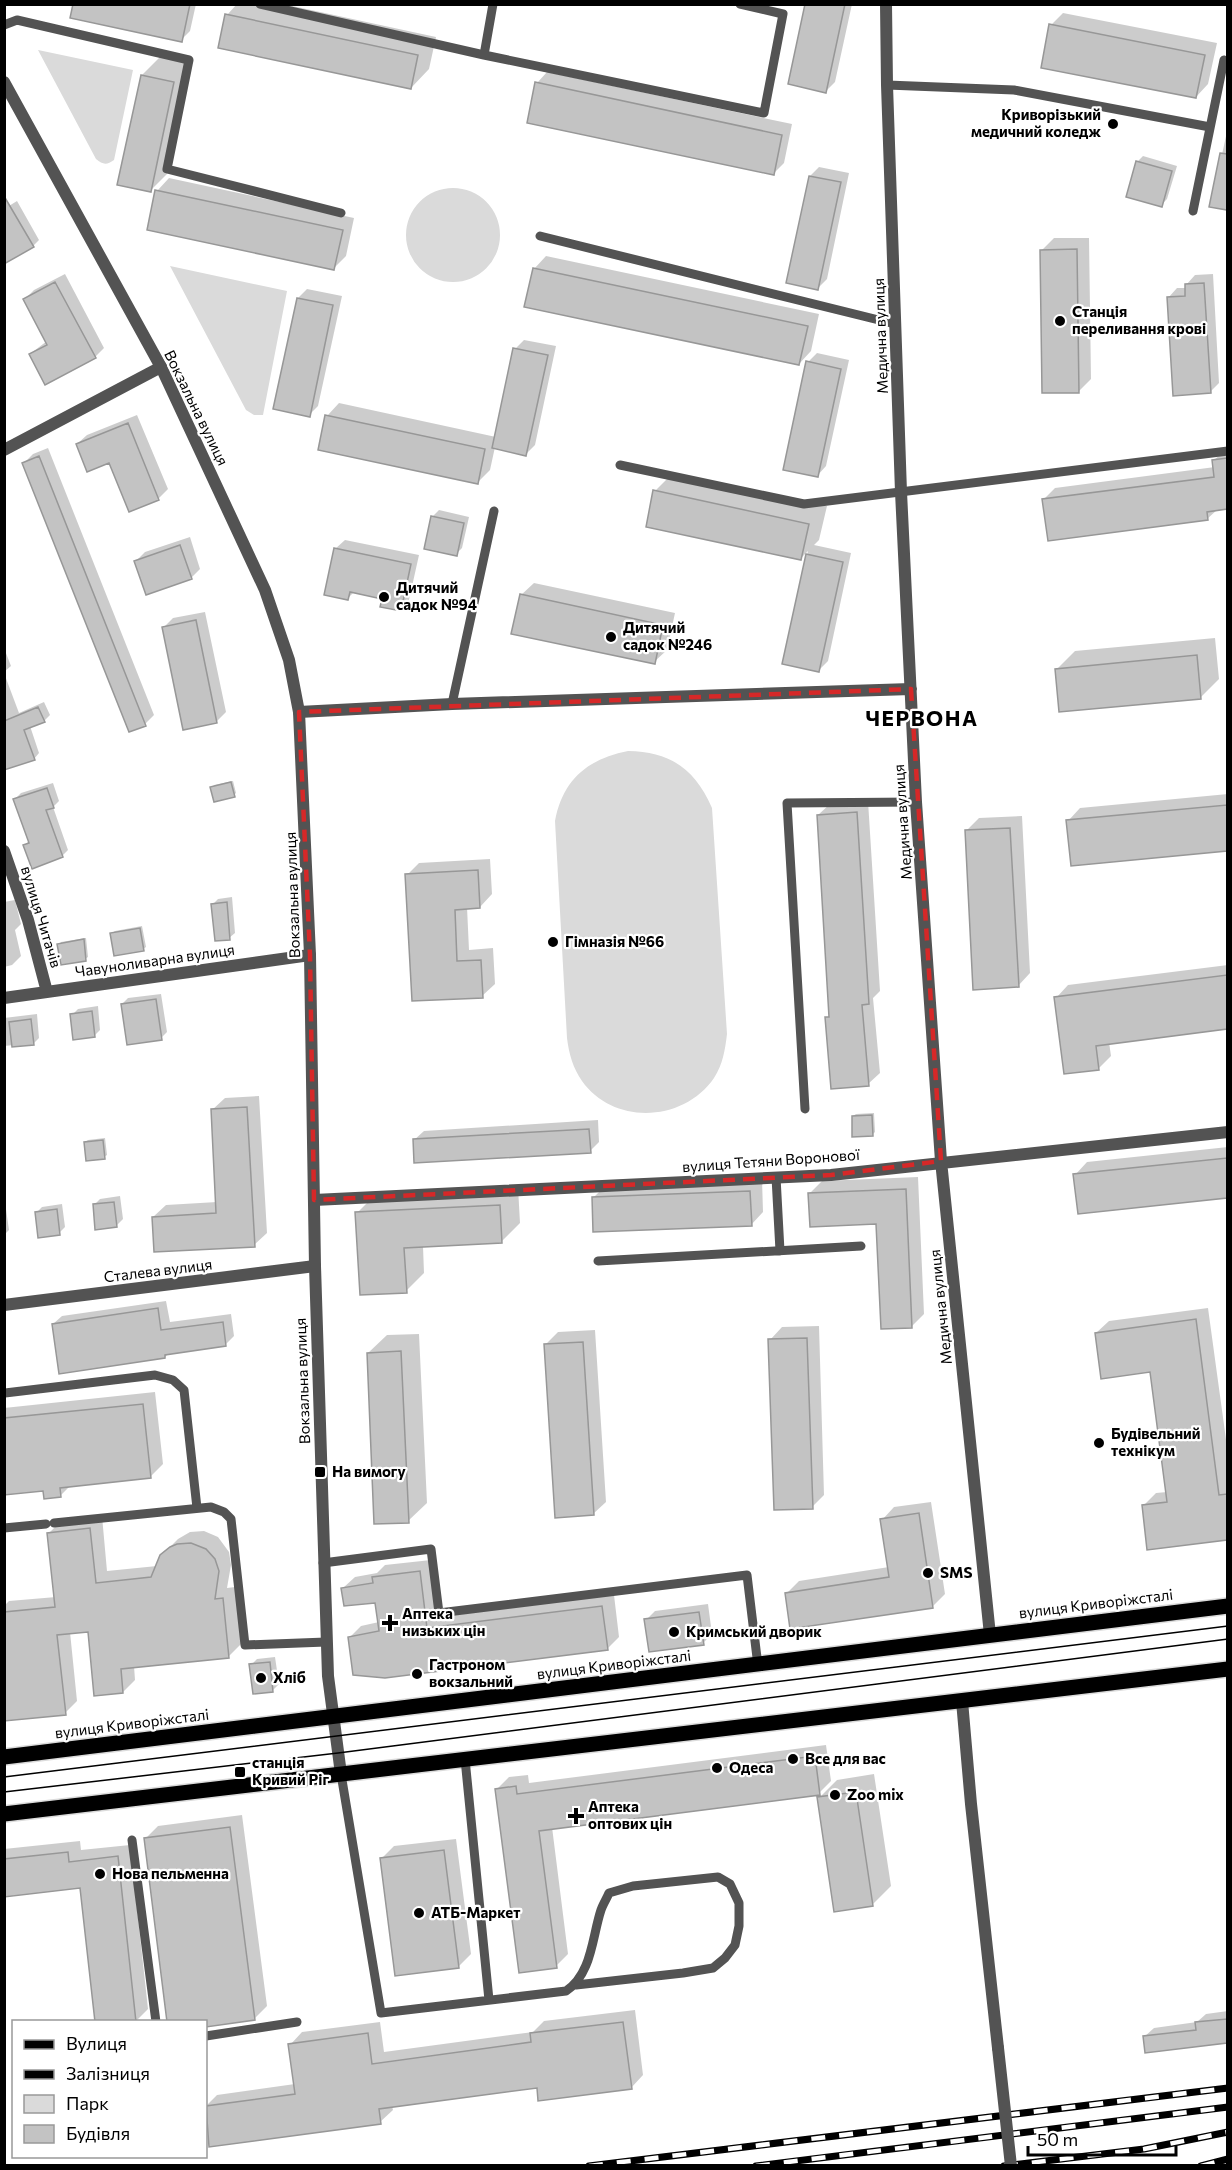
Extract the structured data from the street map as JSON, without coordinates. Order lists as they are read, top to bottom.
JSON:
{
  "streets": {
    "main road": ["вулиця Криворіжсталі"],
    "street": [
      "Медична вулиця",
      "Вокзальна вулиця",
      "вулиця Читачів",
      "Чавуноливарна вулиця",
      "вулиця Тетяни Воронової",
      "Сталева вулиця"
    ]
  },
  "crossings": [
    ["Медична вулиця", "вулиця Тетяни Воронової"],
    ["Медична вулиця", "вулиця Криворіжсталі"],
    ["Вокзальна вулиця", "Чавуноливарна вулиця"],
    ["Вокзальна вулиця", "вулиця Тетяни Воронової"],
    ["Вокзальна вулиця", "Сталева вулиця"],
    ["Вокзальна вулиця", "вулиця Криворіжсталі"],
    ["вулиця Читачів", "Чавуноливарна вулиця"]
  ],
  "districts": ["ЧЕРВОНА"],
  "places": {
    "other": [
      "Криворізький медичний коледж",
      "Станція переливання крові",
      "Дитячий садок №94",
      "Дитячий садок №246",
      "Гімназія №66",
      "Будівельний технікум",
      "SMS",
      "Кримський дворик",
      "Гастроном вокзальний",
      "Хліб",
      "Все для вас",
      "Одеса",
      "Zoo mix",
      "Нова пельменна",
      "АТБ-Маркет"
    ],
    "transit": ["На вимогу", "станція Кривий Ріг"],
    "health": ["Аптека низьких цін", "Аптека оптових цін"]
  },
  "legend": [
    "Вулиця",
    "Залізниця",
    "Парк",
    "Будівля"
  ],
  "scale_bar": "50 m"
}
